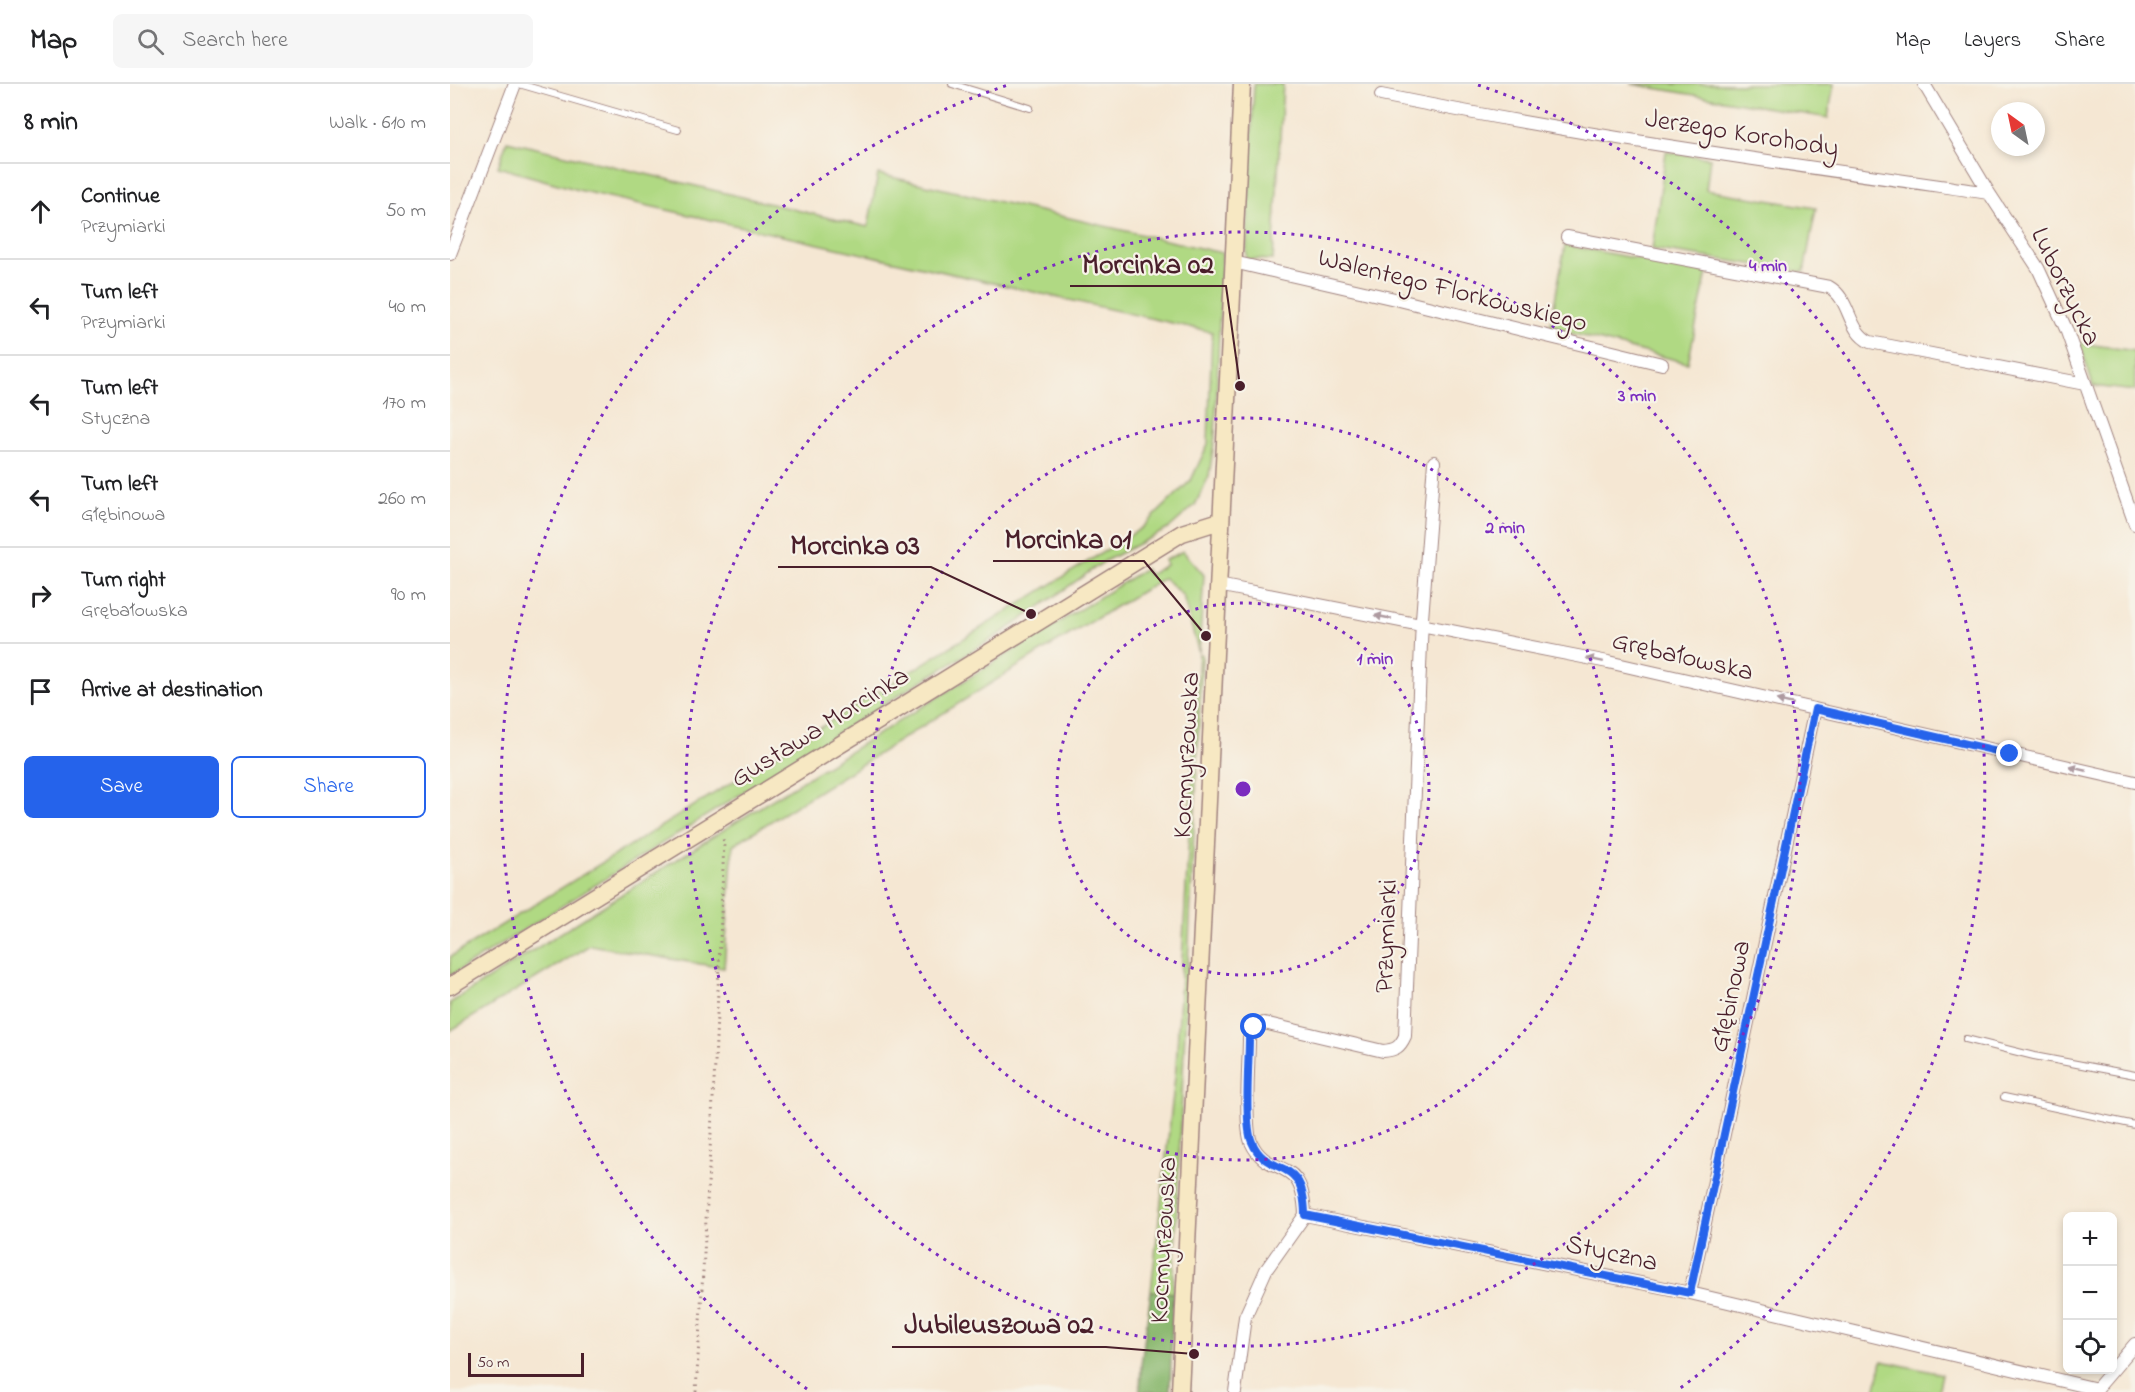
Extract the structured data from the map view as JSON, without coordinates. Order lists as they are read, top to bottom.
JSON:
{
  "streets": {
    "main road": ["Gustawa Morcinka", "Kocmyrzowska"],
    "street": [
      "Jerzego Korohody",
      "Luborzycka",
      "Walentego Florkowskiego",
      "Grębałowska",
      "Przymiarki",
      "Głębinowa",
      "Styczna"
    ]
  },
  "crossings": [
    ["Jerzego Korohody", "Luborzycka"],
    ["Walentego Florkowskiego", "Kocmyrzowska"],
    ["Grębałowska", "Kocmyrzowska"],
    ["Grębałowska", "Przymiarki"],
    ["Grębałowska", "Głębinowa"],
    ["Gustawa Morcinka", "Kocmyrzowska"],
    ["Przymiarki", "Styczna"],
    ["Głębinowa", "Styczna"]
  ],
  "one_way": ["Grębałowska"],
  "places": [
    "Morcinka 02",
    "Morcinka 03",
    "Morcinka 01",
    "Jubileuszowa 02"
  ],
  "scale_bar": "50 m",
  "north": "top left",
  "page": {
    "header": "Map",
    "search": "Search here",
    "nav": ["Map", "Layers", "Share"],
    "heading": ["8 min", "Walk · 610 m"],
    "list": [
      ["Continue", "Przymiarki", "50 m"],
      ["Turn left", "Przymiarki", "40 m"],
      ["Turn left", "Styczna", "170 m"],
      ["Turn left", "Głębinowa", "260 m"],
      ["Turn right", "Grębałowska", "90 m"],
      "Arrive at destination"
    ],
    "buttons": ["Save", "Share"],
    "map_buttons": ["+", "−"],
    "scale": "50 m"
  },
  "rings": [
    "4 min",
    "3 min",
    "2 min",
    "1 min"
  ]
}
